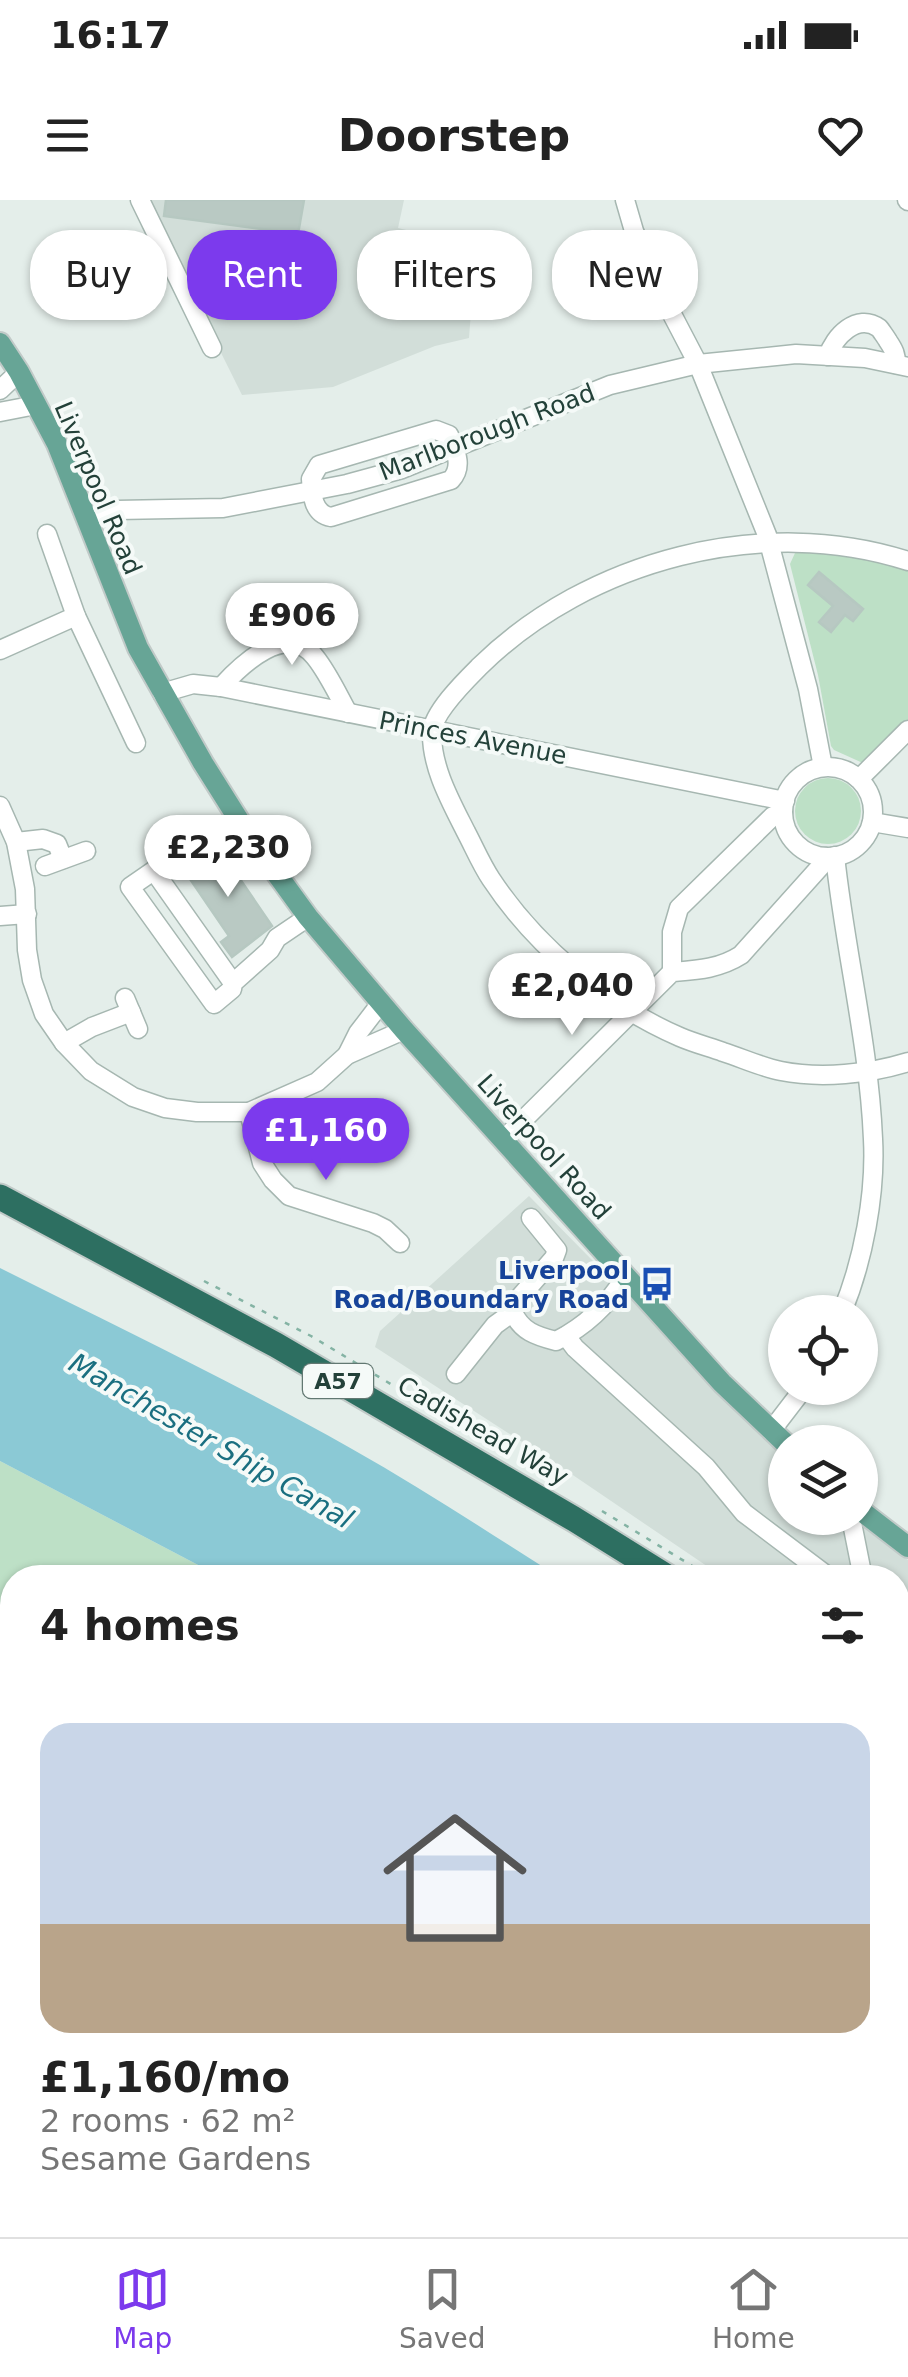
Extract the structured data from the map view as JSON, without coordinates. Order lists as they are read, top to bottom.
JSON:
{
  "streets": {
    "highway": ["A57", "Cadishead Way"],
    "main road": ["Liverpool Road"],
    "street": ["Marlborough Road", "Princes Avenue"]
  },
  "crossings": [
    ["Marlborough Road", "Liverpool Road"],
    ["Liverpool Road", "Princes Avenue"]
  ],
  "water": ["Manchester Ship Canal"],
  "places": {
    "bus stop": ["Liverpool Road/Boundary Road"]
  },
  "page": {
    "status": "16:17",
    "header": "Doorstep",
    "chip": [
      "Buy",
      "Rent",
      "Filters",
      "New"
    ],
    "price": [
      "£906",
      "£2,230",
      "£2,040",
      "£1,160"
    ],
    "heading": "4 homes",
    "list": [
      {
        "name": "£1,160/mo",
        "note": "2 rooms · 62 m² · Sesame Gardens"
      }
    ],
    "tabs": ["Map", "Saved", "Home"]
  }
}
